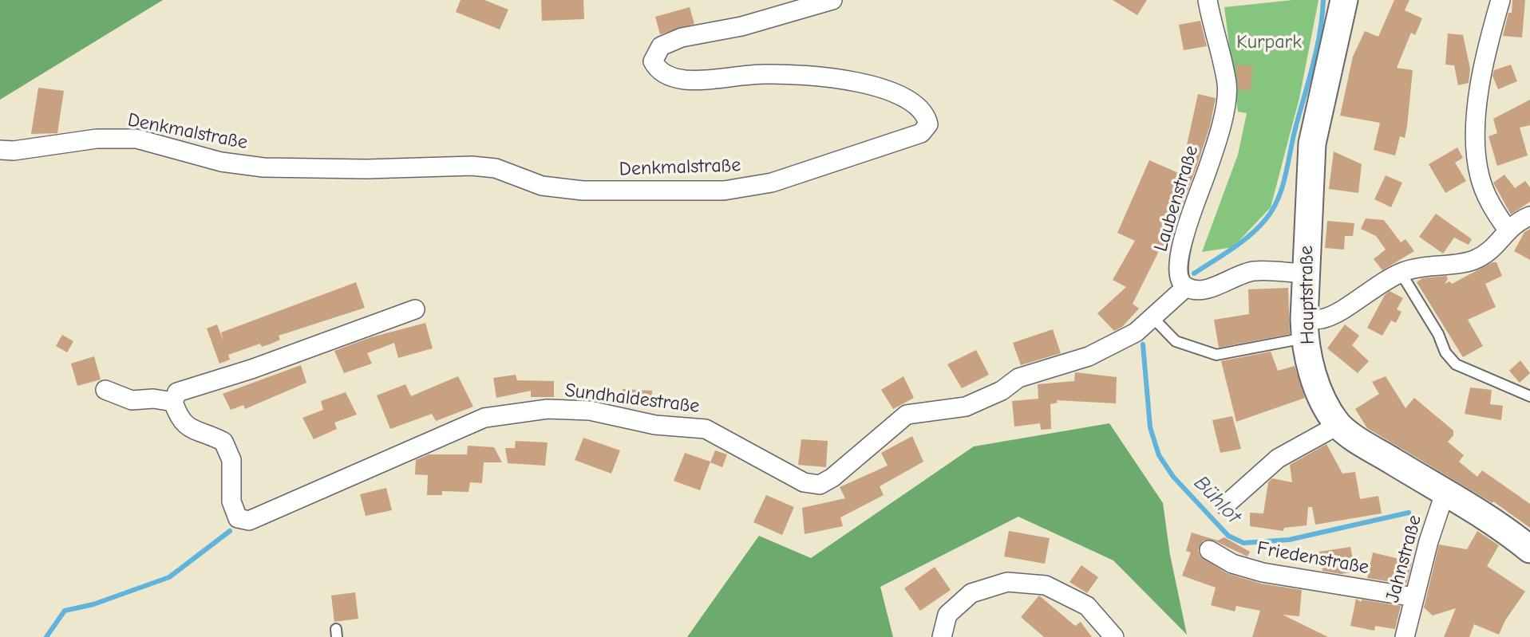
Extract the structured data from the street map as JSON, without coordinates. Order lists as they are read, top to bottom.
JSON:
{
  "streets": {
    "main road": ["Hauptstraße"],
    "street": [
      "Denkmalstraße",
      "Laubenstraße",
      "Sundhaldestraße",
      "Friedenstraße",
      "Jahnstraße"
    ]
  },
  "crossings": [
    ["Laubenstraße", "Sundhaldestraße"],
    ["Hauptstraße", "Jahnstraße"],
    ["Friedenstraße", "Jahnstraße"]
  ],
  "water": ["Bühlot"],
  "parks": ["Kurpark"]
}
